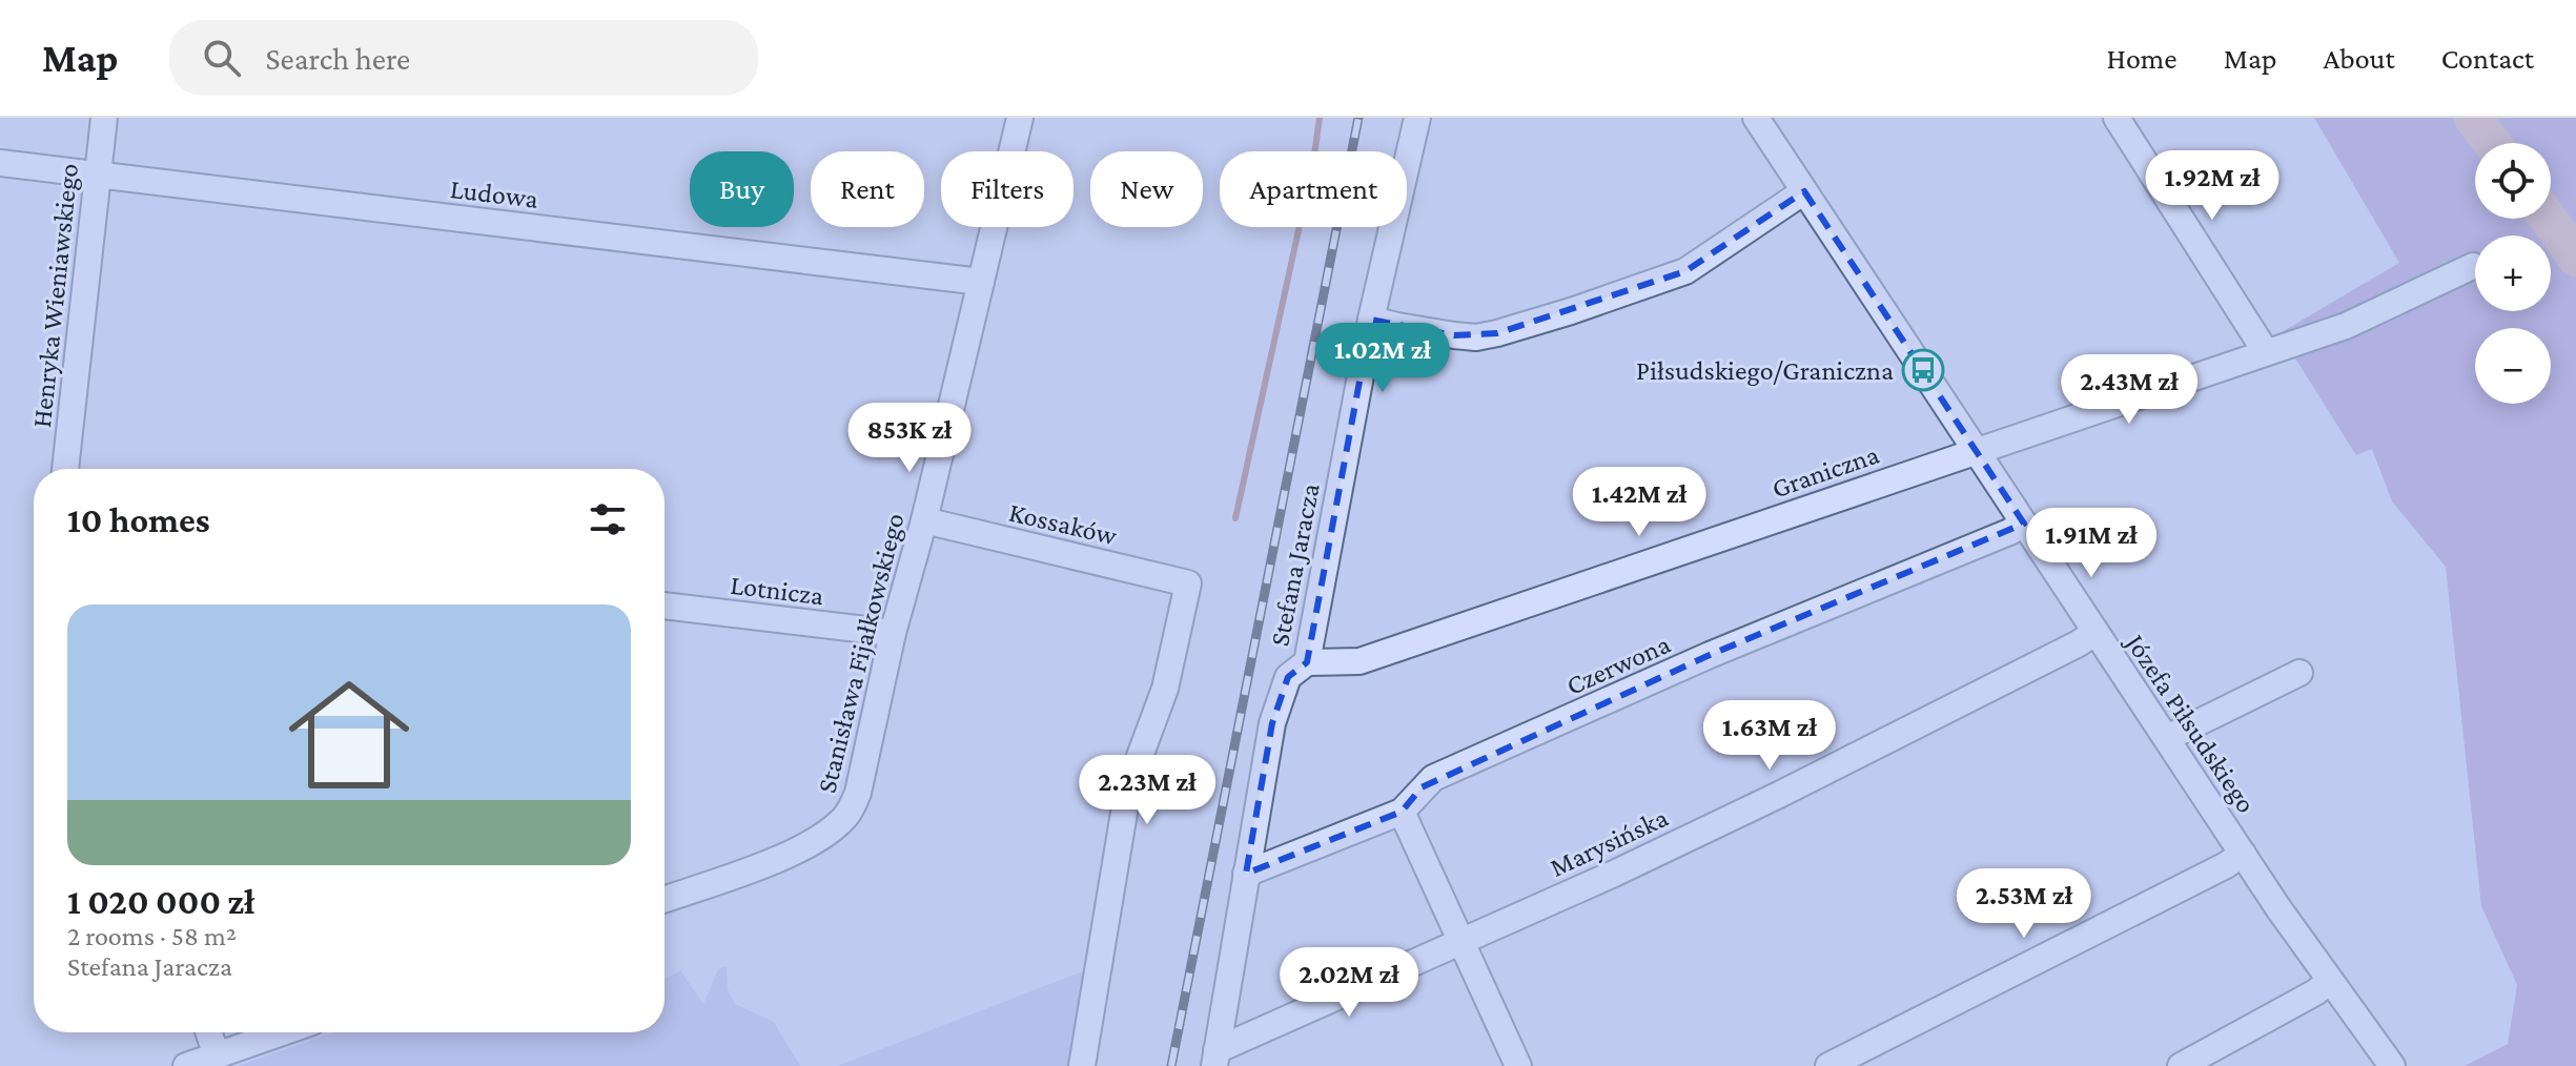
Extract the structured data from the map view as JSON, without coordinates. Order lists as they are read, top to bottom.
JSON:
{
  "streets": {
    "street": [
      "Ludowa",
      "Henryka Wieniawskiego",
      "Graniczna",
      "Kossaków",
      "Stefana Jaracza",
      "Lotnicza",
      "Stanisława Fijałkowskiego",
      "Czerwona",
      "Józefa Piłsudskiego",
      "Marysińska"
    ]
  },
  "crossings": [
    ["Ludowa", "Henryka Wieniawskiego"],
    ["Ludowa", "Stanisława Fijałkowskiego"],
    ["Graniczna", "Stefana Jaracza"],
    ["Graniczna", "Józefa Piłsudskiego"],
    ["Kossaków", "Stanisława Fijałkowskiego"],
    ["Stefana Jaracza", "Czerwona"],
    ["Stefana Jaracza", "Marysińska"],
    ["Lotnicza", "Stanisława Fijałkowskiego"],
    ["Czerwona", "Józefa Piłsudskiego"],
    ["Józefa Piłsudskiego", "Marysińska"]
  ],
  "places": {
    "bus stop": ["Piłsudskiego/Graniczna"]
  },
  "page": {
    "header": "Map",
    "search": "Search here",
    "nav": [
      "Home",
      "Map",
      "About",
      "Contact"
    ],
    "map_buttons": ["+", "−"],
    "price": [
      "1.92M zł",
      "1.02M zł",
      "2.43M zł",
      "853K zł",
      "1.42M zł",
      "1.91M zł",
      "1.63M zł",
      "2.23M zł",
      "2.53M zł",
      "2.02M zł"
    ],
    "chip": [
      "Buy",
      "Rent",
      "Filters",
      "New",
      "Apartment"
    ],
    "heading": "10 homes",
    "list": [
      {
        "name": "1 020 000 zł",
        "note": "2 rooms · 58 m² · Stefana Jaracza"
      }
    ]
  }
}
